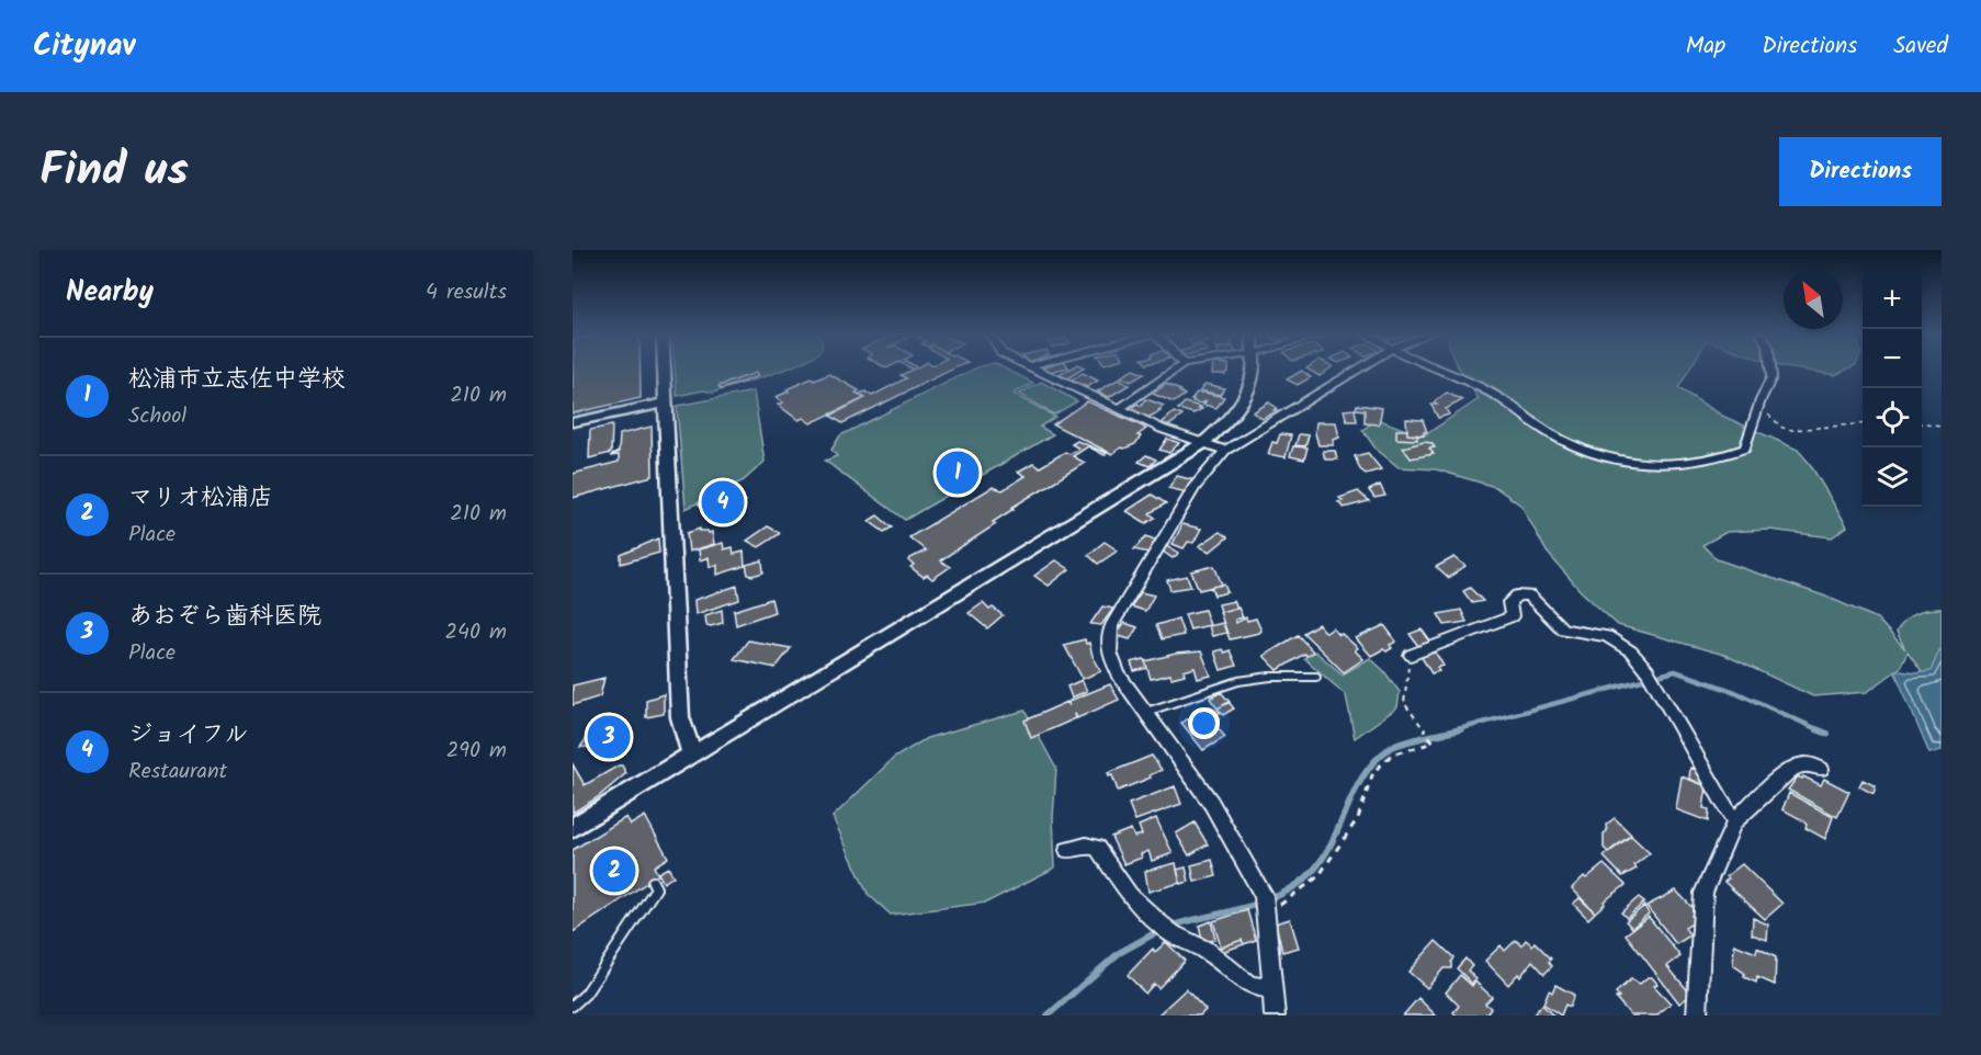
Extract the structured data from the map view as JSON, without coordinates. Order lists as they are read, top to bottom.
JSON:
{
  "north": "top left",
  "page": {
    "header": "Citynav",
    "nav": ["Map", "Directions", "Saved"],
    "title": "Find us",
    "buttons": "Directions",
    "heading": ["Nearby", "4 results"],
    "map_buttons": ["+", "−"],
    "list": [
      {
        "mark": "1",
        "name": "松浦市立志佐中学校",
        "note": "School",
        "value": "210 m"
      },
      {
        "mark": "2",
        "name": "マリオ松浦店",
        "note": "Place",
        "value": "210 m"
      },
      {
        "mark": "3",
        "name": "あおぞら歯科医院",
        "note": "Place",
        "value": "240 m"
      },
      {
        "mark": "4",
        "name": "ジョイフル",
        "note": "Restaurant",
        "value": "290 m"
      }
    ],
    "pins": [
      "1",
      "4",
      "3",
      "2"
    ]
  }
}
